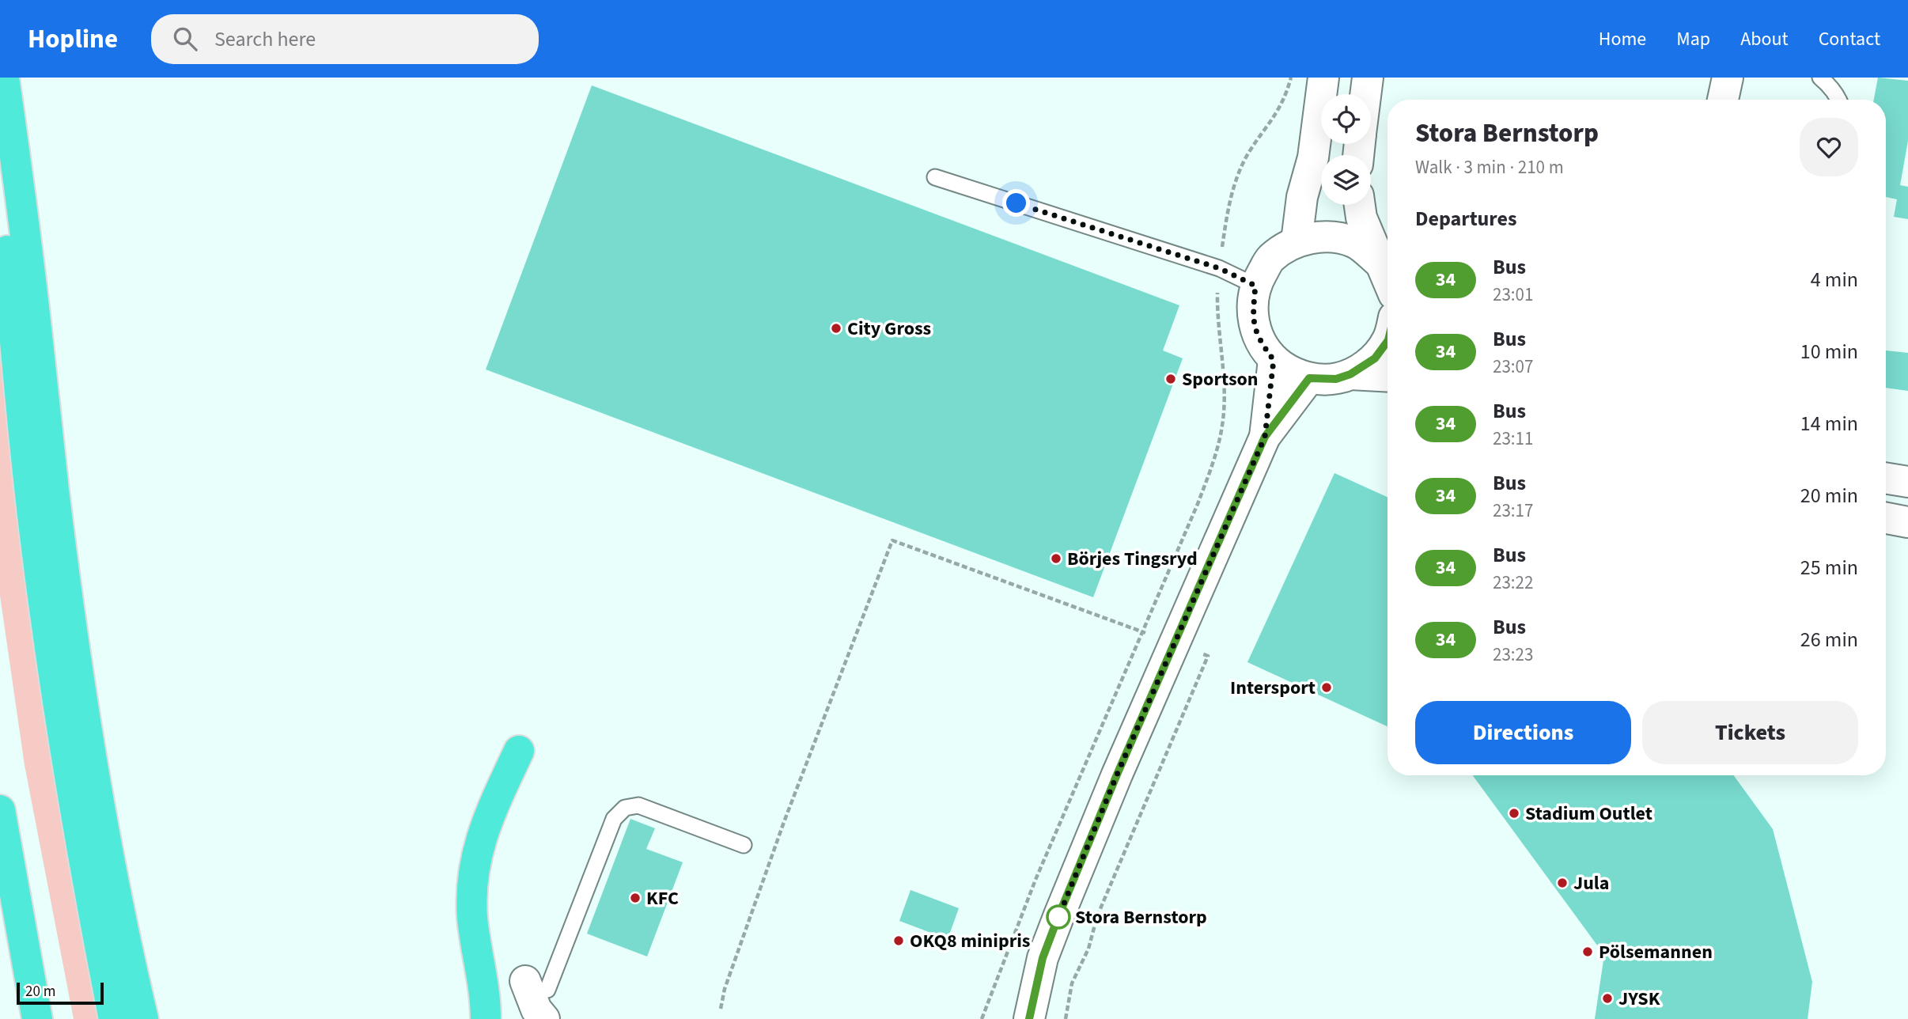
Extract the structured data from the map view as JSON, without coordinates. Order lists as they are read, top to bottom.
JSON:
{
  "places": [
    "City Gross",
    "Sportson",
    "Börjes Tingsryd",
    "Intersport",
    "Stadium Outlet",
    "Jula",
    "KFC",
    "Stora Bernstorp",
    "OKQ8 minipris",
    "Pölsemannen",
    "JYSK"
  ],
  "lines": ["bus line 34"],
  "scale_bar": "20 m",
  "page": {
    "header": "Hopline",
    "search": "Search here",
    "nav": [
      "Home",
      "Map",
      "About",
      "Contact"
    ],
    "heading": [
      ["Stora Bernstorp", "Walk · 3 min · 210 m"],
      "Departures"
    ],
    "list": [
      {
        "mark": "34",
        "name": "Bus",
        "note": "23:01",
        "value": "4 min"
      },
      {
        "mark": "34",
        "name": "Bus",
        "note": "23:07",
        "value": "10 min"
      },
      {
        "mark": "34",
        "name": "Bus",
        "note": "23:11",
        "value": "14 min"
      },
      {
        "mark": "34",
        "name": "Bus",
        "note": "23:17",
        "value": "20 min"
      },
      {
        "mark": "34",
        "name": "Bus",
        "note": "23:22",
        "value": "25 min"
      },
      {
        "mark": "34",
        "name": "Bus",
        "note": "23:23",
        "value": "26 min"
      }
    ],
    "buttons": ["Directions", "Tickets"],
    "scale": "20 m"
  }
}
